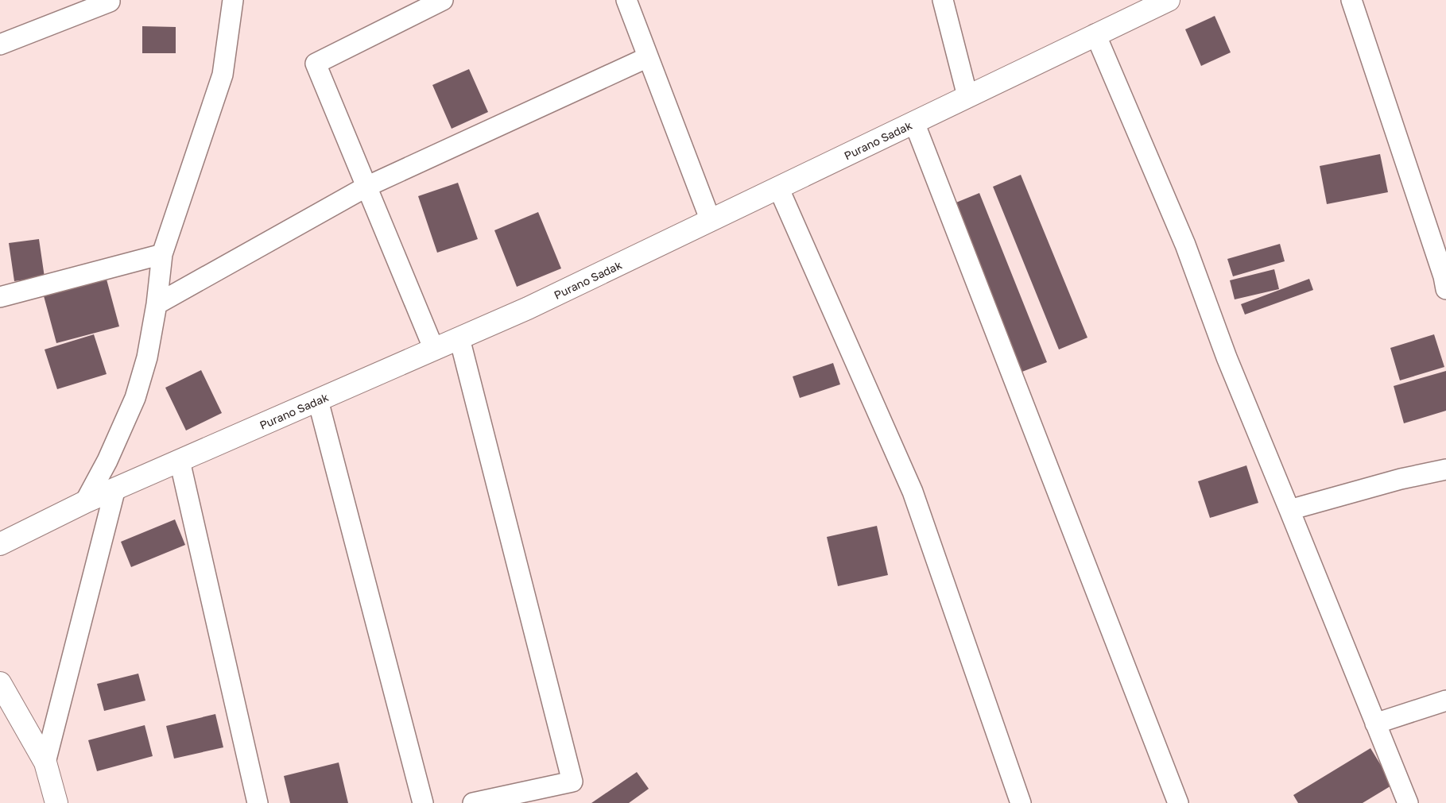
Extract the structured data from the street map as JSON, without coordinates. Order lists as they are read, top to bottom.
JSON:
{
  "streets": {
    "main road": ["Purano Sadak"]
  }
}
